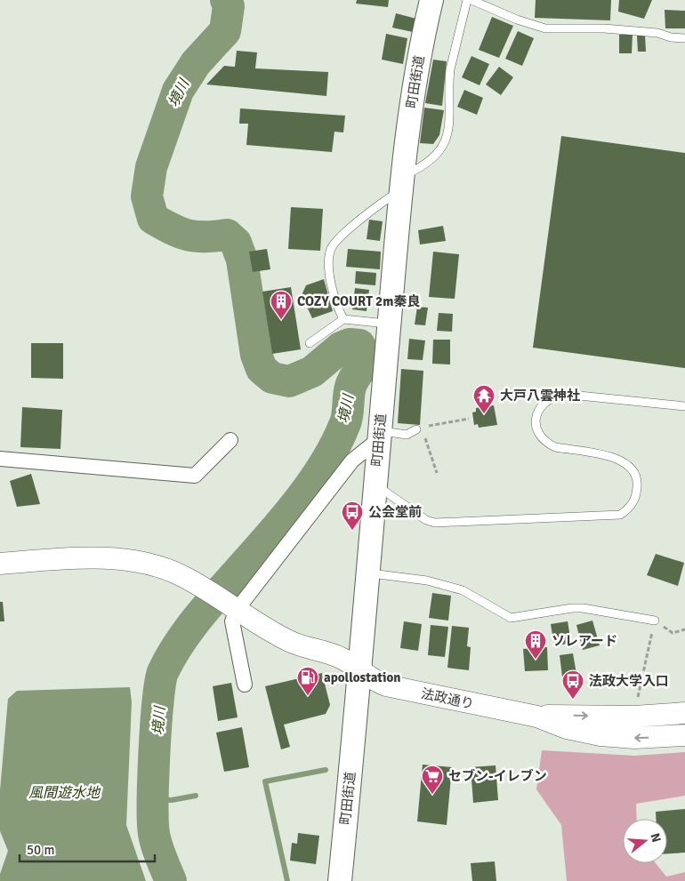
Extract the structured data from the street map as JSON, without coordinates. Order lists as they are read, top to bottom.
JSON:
{
  "streets": {
    "main road": ["町田街道"],
    "street": ["法政通り"]
  },
  "crossings": [
    ["町田街道", "法政通り"]
  ],
  "water": ["境川", "風間遊水地"],
  "places": {
    "building": ["COZY COURT 2m秦良", "ソレアード"],
    "temple": ["大戸八雲神社"],
    "bus stop": ["公会堂前", "法政大学入口"],
    "fuel station": ["apollostation"],
    "supermarket": ["セブン-イレブン"]
  },
  "scale_bar": "50 m",
  "north": "right"
}
